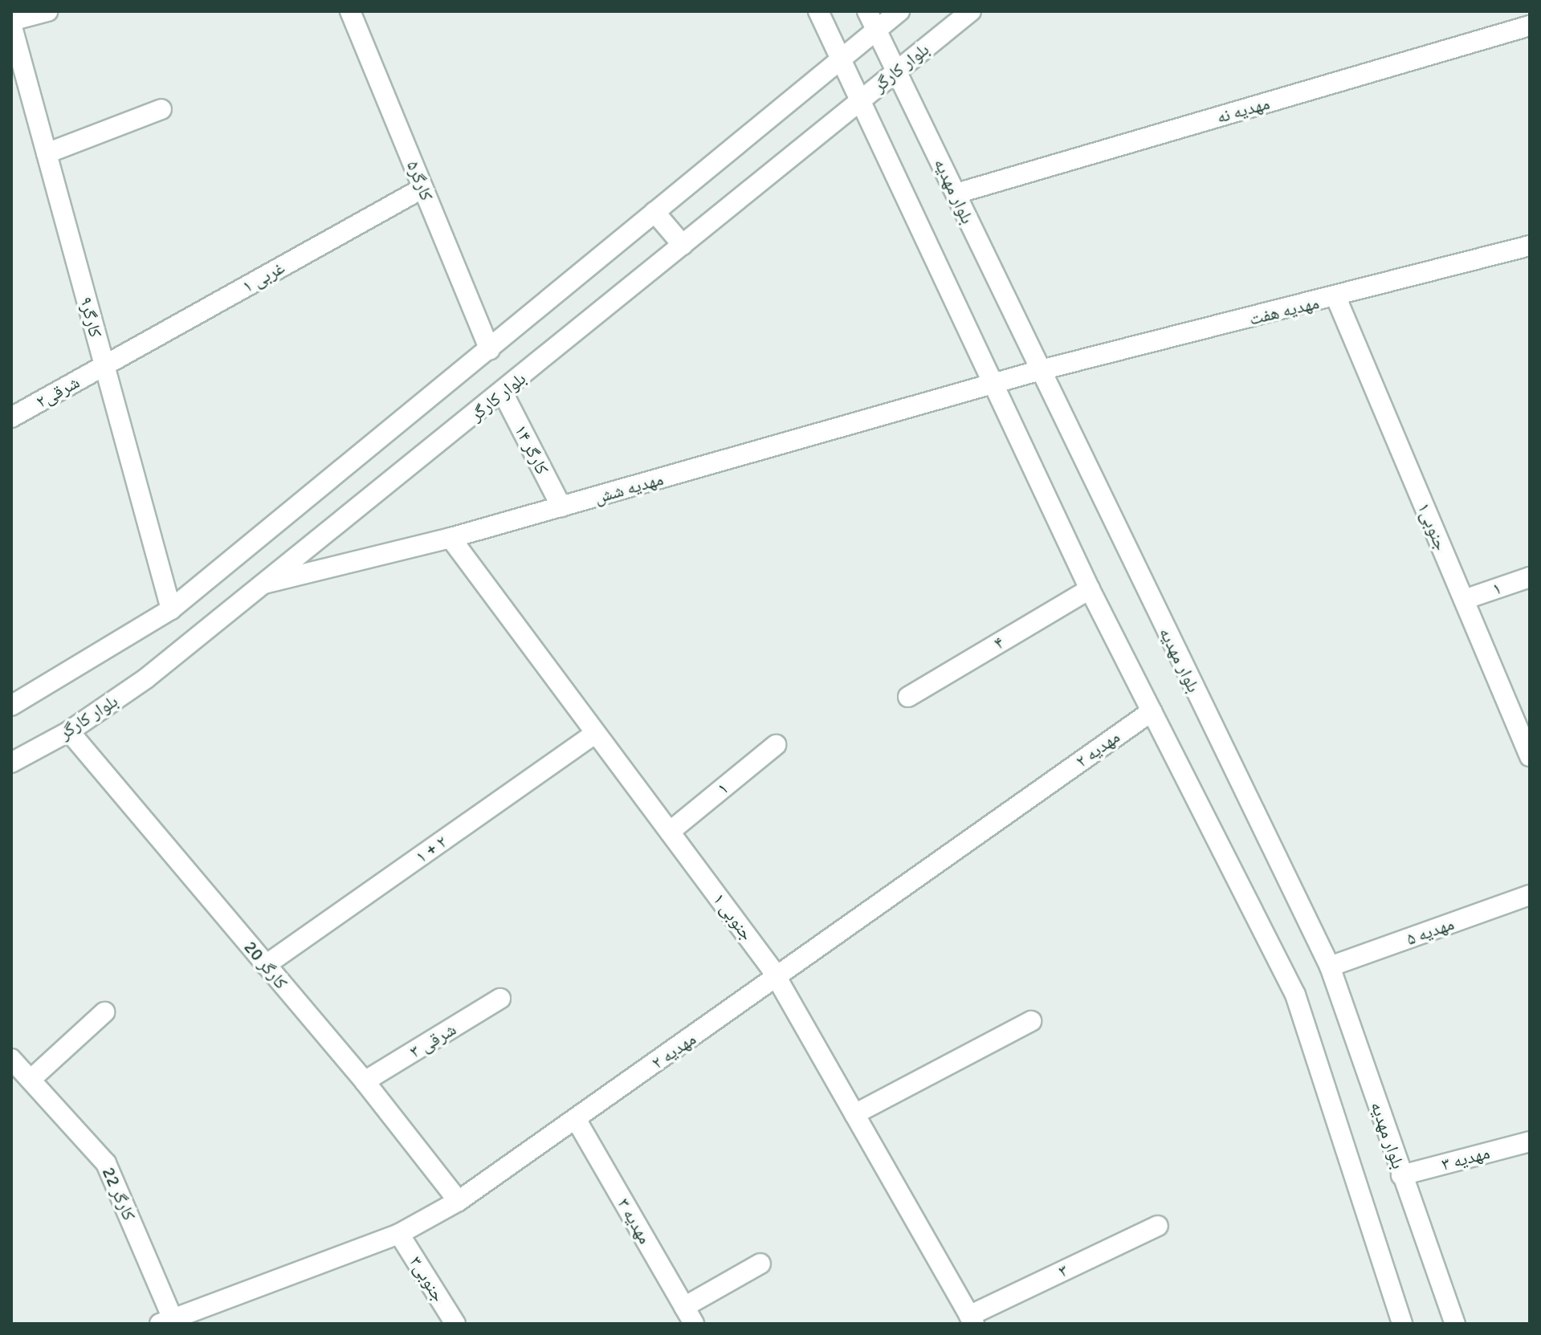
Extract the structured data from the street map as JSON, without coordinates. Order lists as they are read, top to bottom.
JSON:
{
  "streets": {
    "street": [
      "بلوار کارگر",
      "مهدیه نه",
      "کارگر۵",
      "بلوار مهدیه",
      "۱ غربی",
      "مهدیه هفت",
      "کارگر۹",
      "شرقی۲",
      "کارگر ۱۴",
      "مهدیه شش",
      "جنوبی۱",
      "۱",
      "۴",
      "مهدیه ۲",
      "۱ + ۲",
      "۱ جنوبی",
      "مهدیه ۵",
      "کارگر 20",
      "۳ شرقی",
      "مهدیه ۳",
      "کارگر 22",
      "۳",
      "جنوبی۳"
    ]
  },
  "crossings": [
    ["بلوار کارگر", "بلوار مهدیه"],
    ["بلوار کارگر", "کارگر ۱۴"],
    ["بلوار کارگر", "مهدیه شش"],
    ["بلوار کارگر", "کارگر 20"],
    ["مهدیه نه", "بلوار مهدیه"],
    ["کارگر۵", "۱ غربی"],
    ["بلوار مهدیه", "مهدیه هفت"],
    ["بلوار مهدیه", "مهدیه ۵"],
    ["بلوار مهدیه", "مهدیه ۳"],
    ["۱ غربی", "کارگر۹"],
    ["۱ غربی", "شرقی۲"],
    ["مهدیه هفت", "مهدیه شش"],
    ["مهدیه هفت", "جنوبی۱"],
    ["کارگر۹", "شرقی۲"],
    ["کارگر ۱۴", "مهدیه شش"],
    ["مهدیه شش", "۱ جنوبی"],
    ["جنوبی۱", "۱"],
    ["۱", "۱ جنوبی"],
    ["مهدیه ۲", "۱ جنوبی"],
    ["مهدیه ۲", "کارگر 20"],
    ["مهدیه ۲", "مهدیه ۳"],
    ["مهدیه ۲", "کارگر 22"],
    ["مهدیه ۲", "جنوبی۳"],
    ["۱ + ۲", "۱ جنوبی"],
    ["۱ + ۲", "کارگر 20"],
    ["۱ جنوبی", "۳"],
    ["کارگر 20", "۳ شرقی"]
  ]
}
